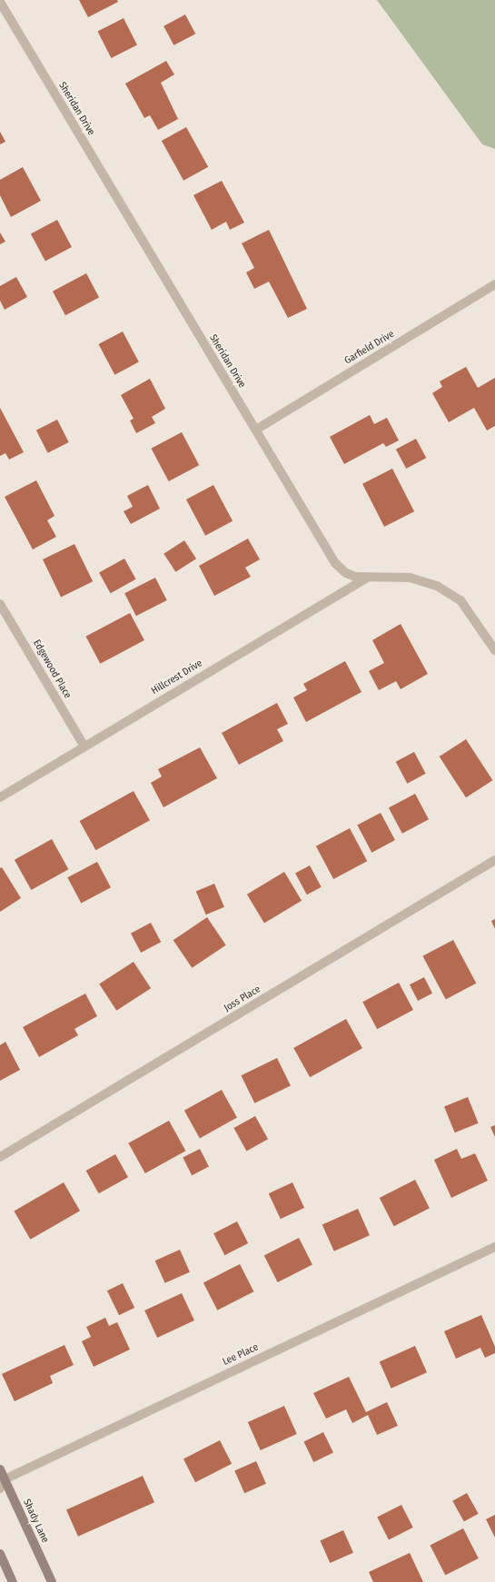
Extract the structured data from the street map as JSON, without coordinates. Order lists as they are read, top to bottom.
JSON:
{
  "streets": {
    "street": [
      "Sheridan Drive",
      "Garfield Drive",
      "Edgewood Place",
      "Hillcrest Drive",
      "Joss Place",
      "Lee Place",
      "Shady Lane"
    ]
  },
  "crossings": [
    ["Sheridan Drive", "Garfield Drive"],
    ["Sheridan Drive", "Hillcrest Drive"],
    ["Edgewood Place", "Hillcrest Drive"],
    ["Lee Place", "Shady Lane"]
  ]
}
